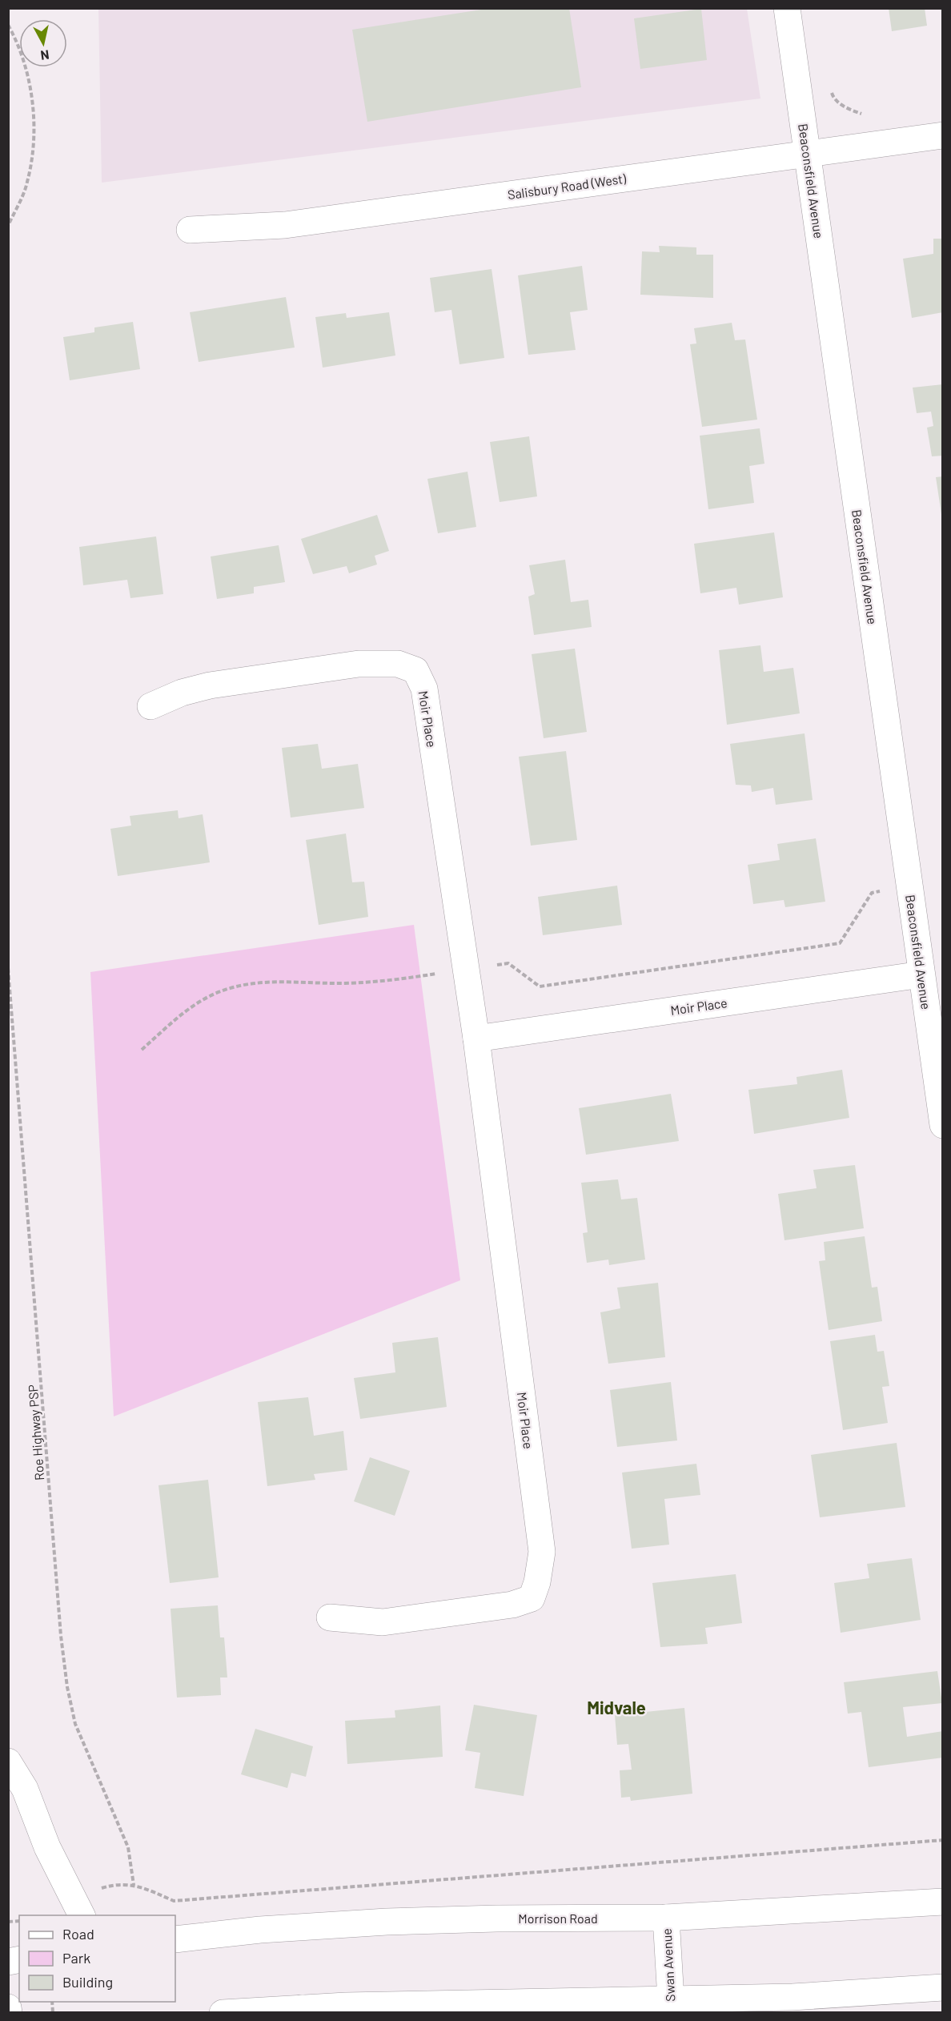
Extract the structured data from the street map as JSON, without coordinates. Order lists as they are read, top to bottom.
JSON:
{
  "streets": {
    "main road": [
      "Beaconsfield Avenue",
      "Salisbury Road (West)",
      "Moir Place",
      "Morrison Road",
      "Swan Avenue"
    ],
    "path": ["Roe Highway PSP"]
  },
  "crossings": [
    ["Beaconsfield Avenue", "Salisbury Road (West)"],
    ["Beaconsfield Avenue", "Moir Place"],
    ["Morrison Road", "Swan Avenue"]
  ],
  "districts": ["Midvale"],
  "legend": ["Road", "Park", "Building"],
  "north": "bottom"
}
